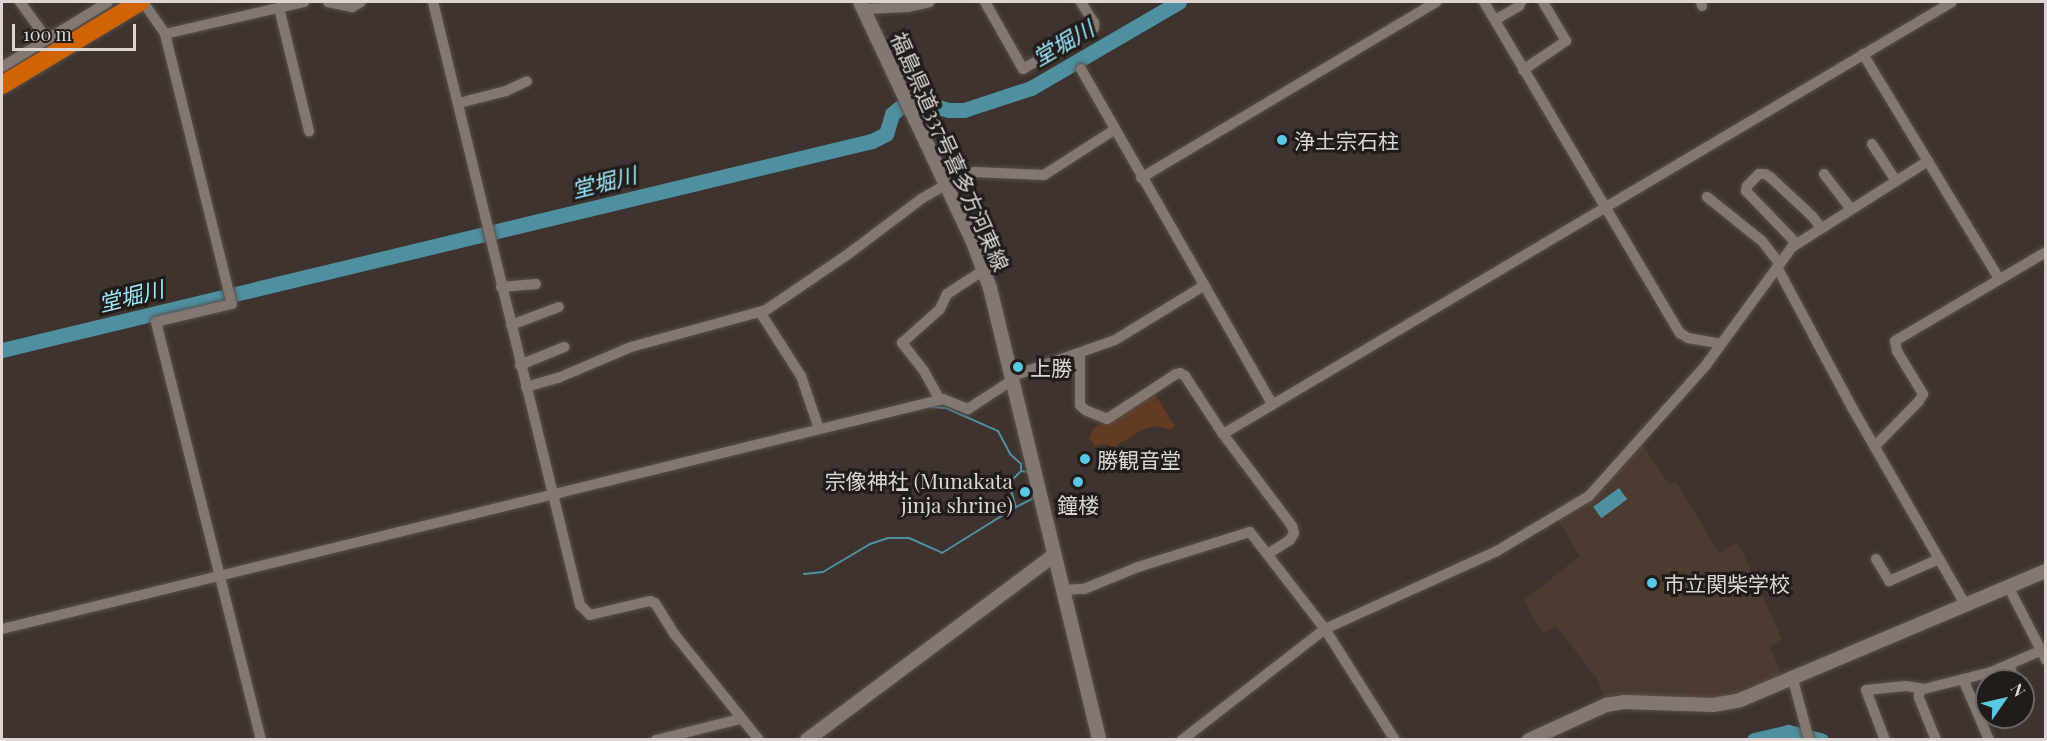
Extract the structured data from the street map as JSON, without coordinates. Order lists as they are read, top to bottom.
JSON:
{
  "streets": {
    "street": ["福島県道337号喜多方河東線"]
  },
  "water": ["堂堀川"],
  "places": [
    "浄土宗石柱",
    "上勝",
    "勝観音堂",
    "鐘楼",
    "宗像神社 (Munakata jinja shrine)",
    "市立関柴学校"
  ],
  "scale_bar": "100 m",
  "north": "top right"
}
